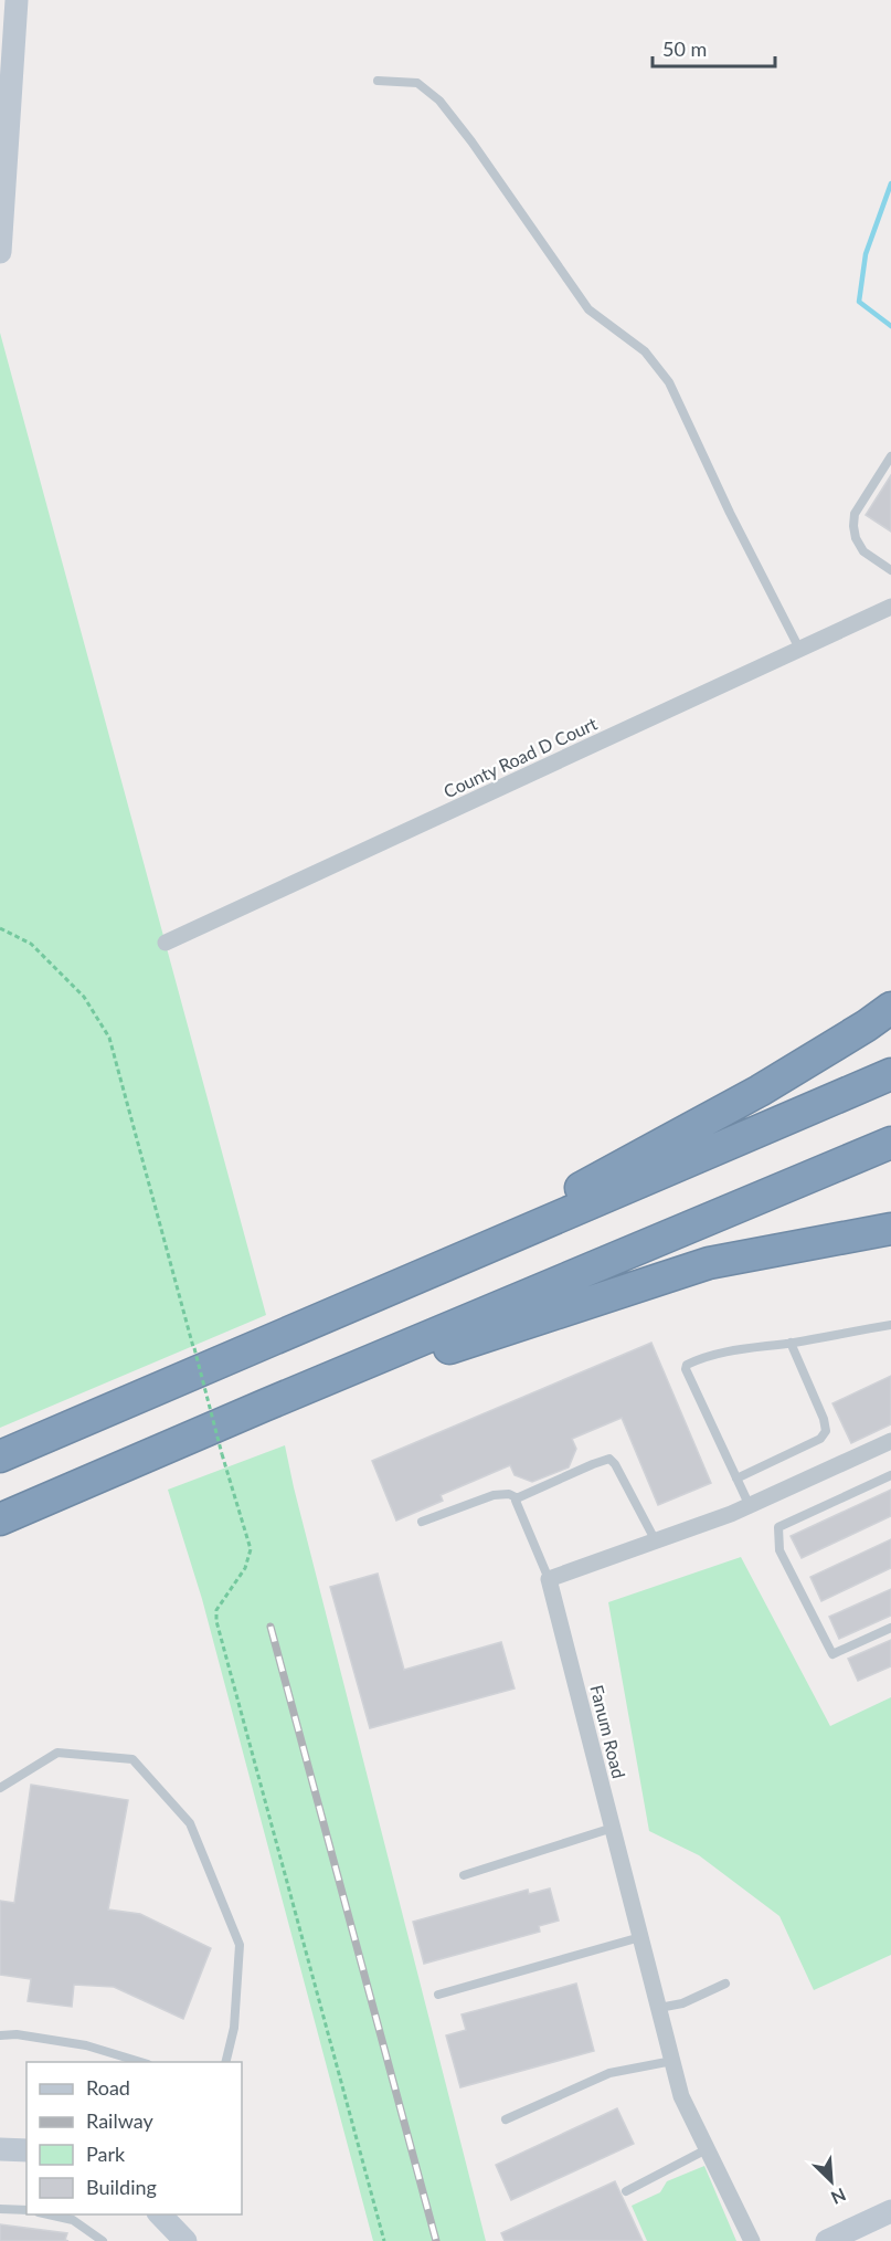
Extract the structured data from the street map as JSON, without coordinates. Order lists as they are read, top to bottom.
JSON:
{
  "streets": {
    "street": ["County Road D Court", "Fanum Road"]
  },
  "legend": [
    "Road",
    "Railway",
    "Park",
    "Building"
  ],
  "scale_bar": "50 m",
  "north": "bottom right"
}
